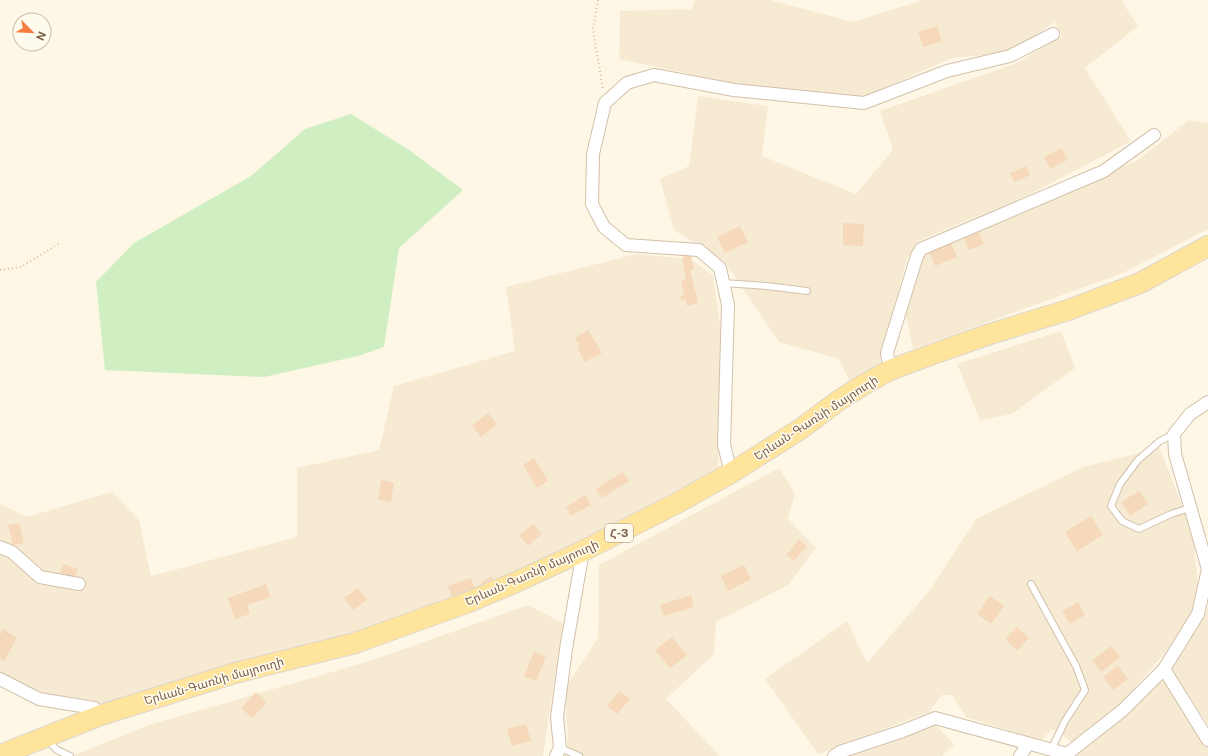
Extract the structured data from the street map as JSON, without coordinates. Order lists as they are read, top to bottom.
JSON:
{
  "streets": {
    "main road": ["Երևան-Գառնի մայրուղի", "Հ-3"]
  },
  "north": "bottom right"
}
